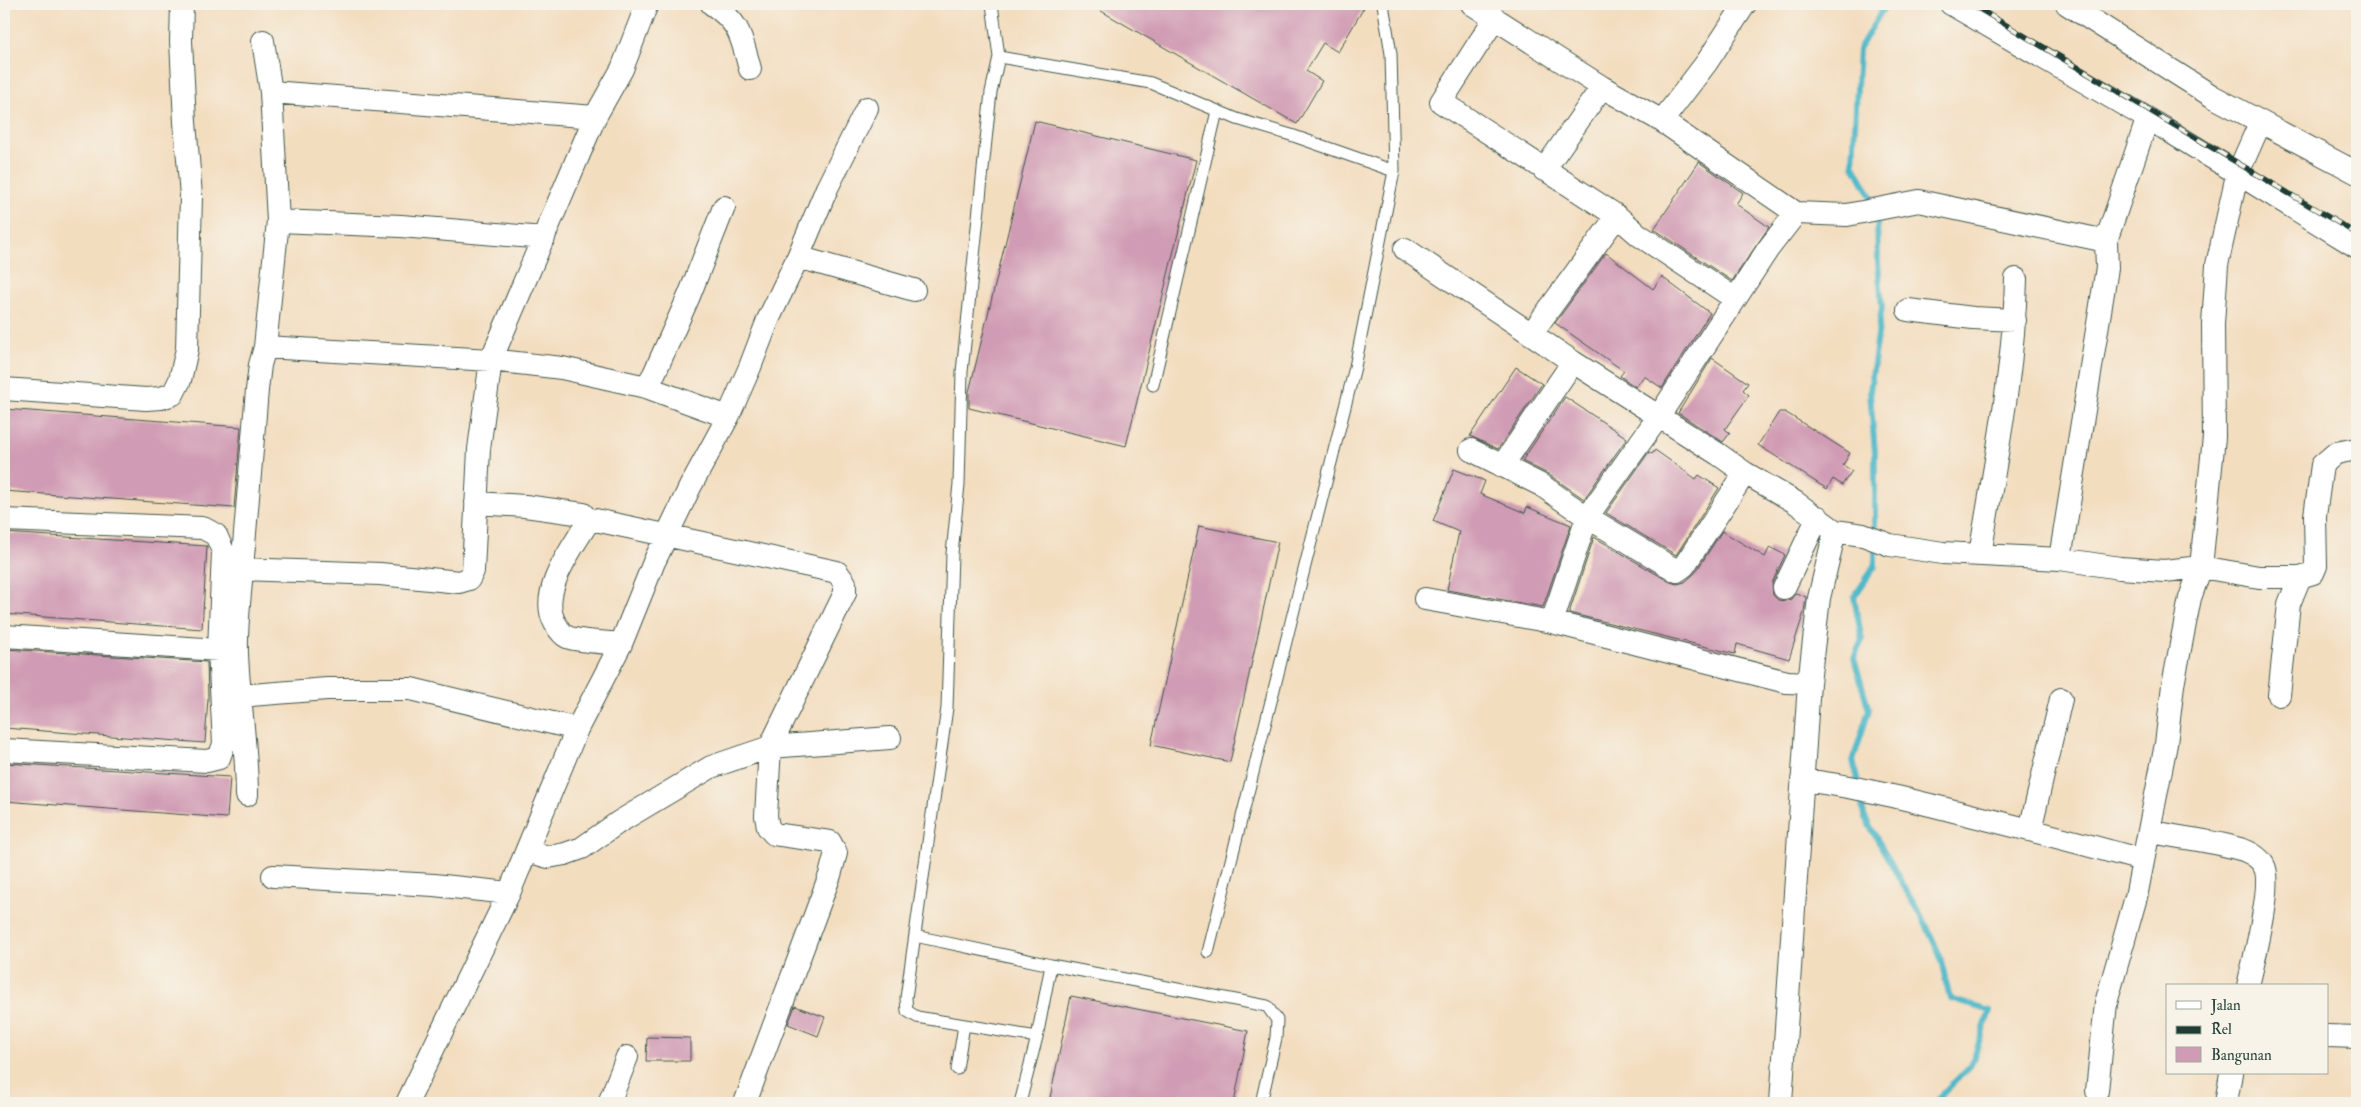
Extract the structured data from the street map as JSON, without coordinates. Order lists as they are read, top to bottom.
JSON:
{
  "legend": ["Jalan", "Rel", "Bangunan"]
}
